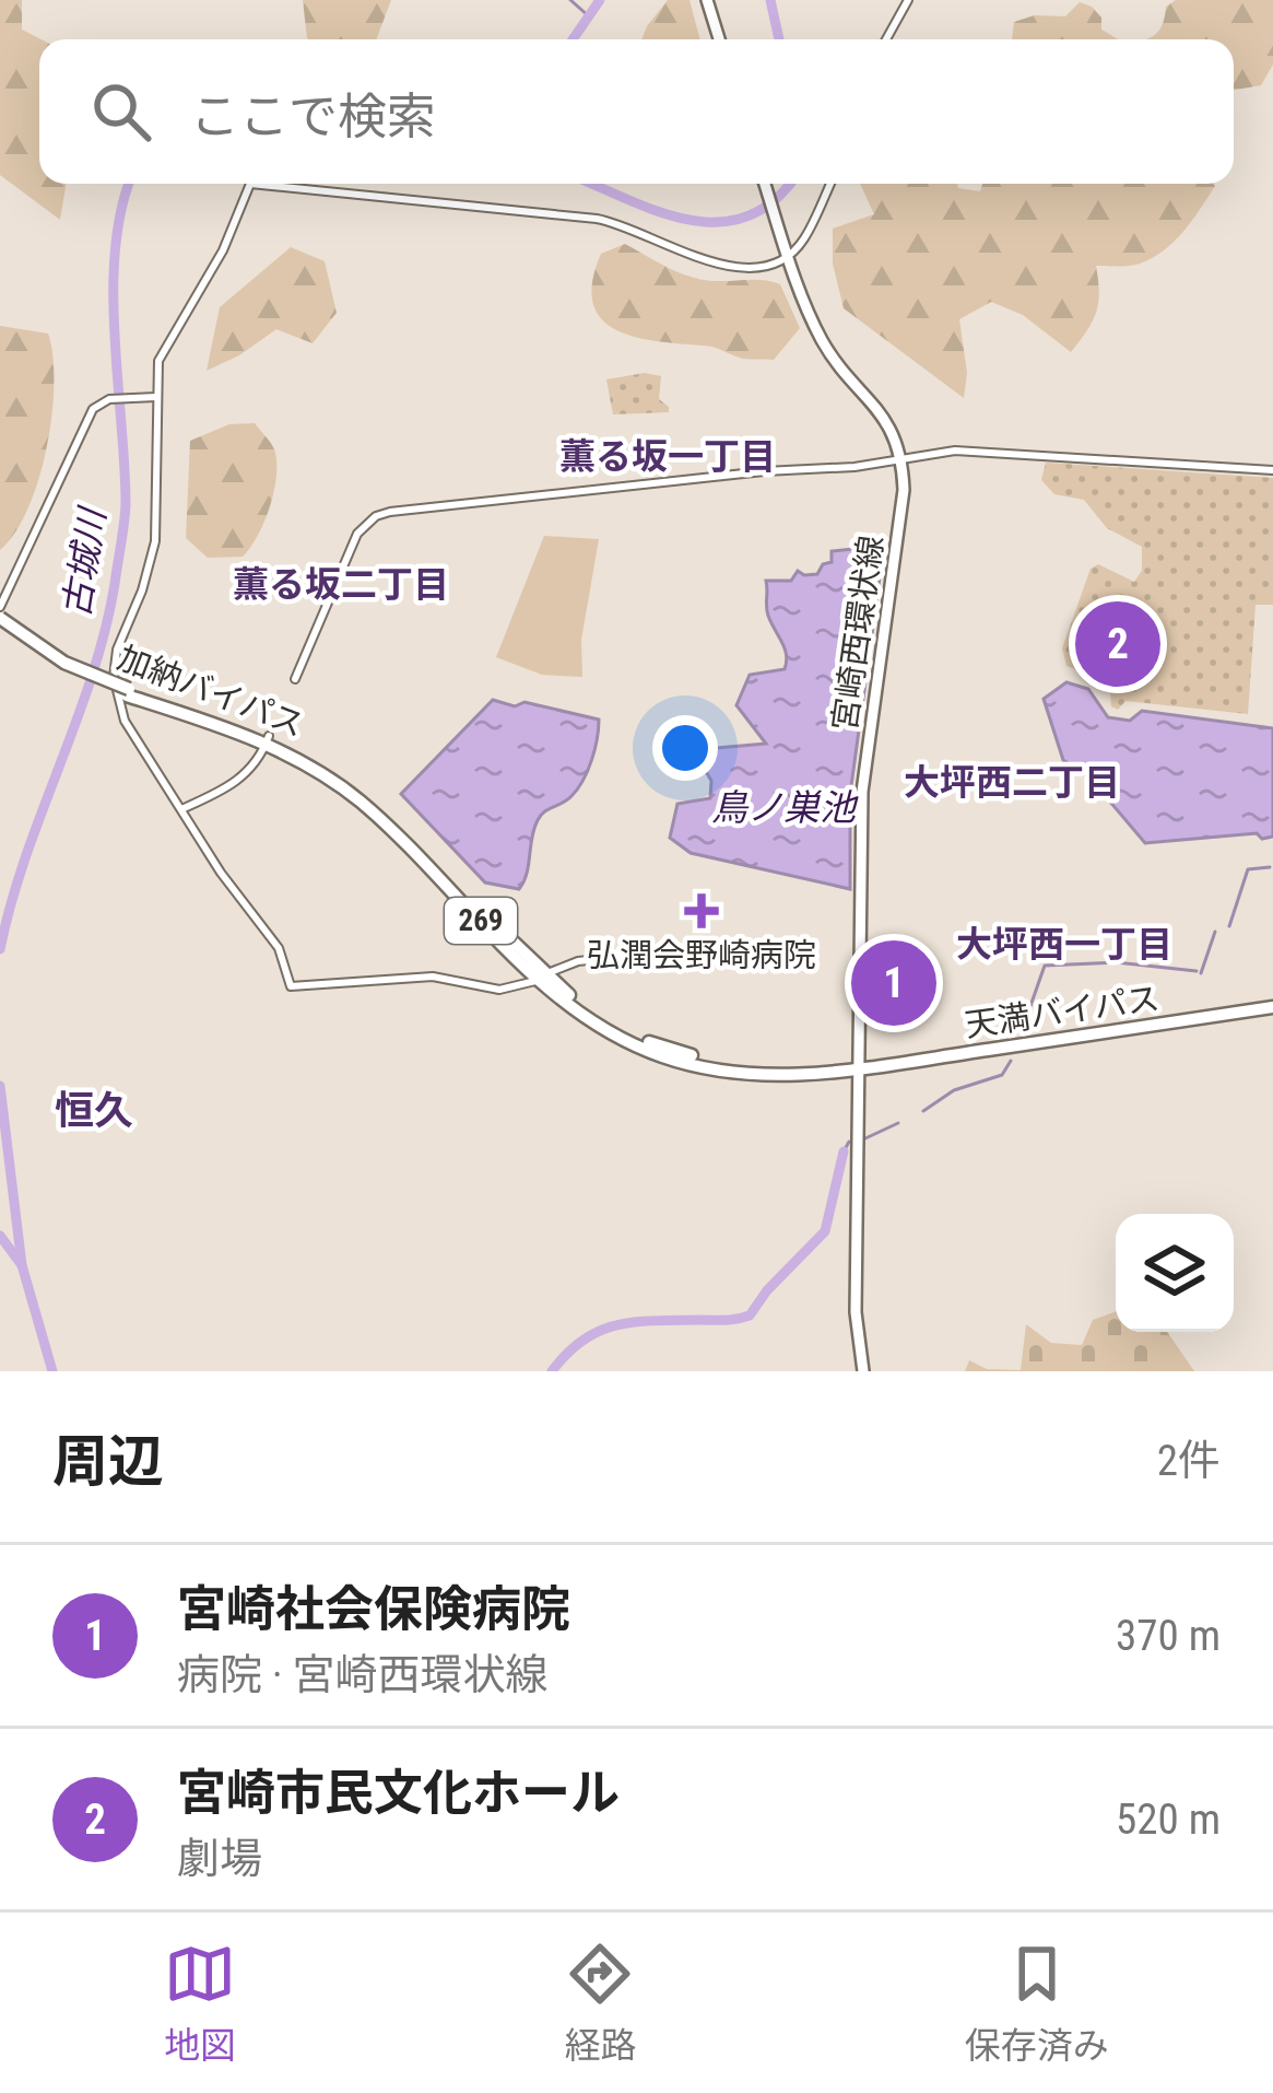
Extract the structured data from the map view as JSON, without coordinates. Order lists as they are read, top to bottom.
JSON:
{
  "streets": {
    "highway": ["加納バイパス", "269", "天満バイパス"],
    "main road": ["宮崎西環状線"]
  },
  "crossings": [
    ["宮崎西環状線", "加納バイパス"],
    ["宮崎西環状線", "天満バイパス"],
    ["加納バイパス", "天満バイパス"]
  ],
  "districts": [
    "薫る坂一丁目",
    "薫る坂二丁目",
    "大坪西二丁目",
    "大坪西一丁目",
    "恒久"
  ],
  "water": ["古城川", "鳥ノ巣池"],
  "places": {
    "health": ["弘潤会野崎病院"]
  },
  "page": {
    "search": "ここで検索",
    "pins": ["2", "1"],
    "heading": ["周辺", "2件"],
    "list": [
      {
        "mark": "1",
        "name": "宮崎社会保険病院",
        "note": "病院 · 宮崎西環状線",
        "value": "370 m"
      },
      {
        "mark": "2",
        "name": "宮崎市民文化ホール",
        "note": "劇場",
        "value": "520 m"
      }
    ],
    "nav": ["地図", "経路", "保存済み"]
  }
}
